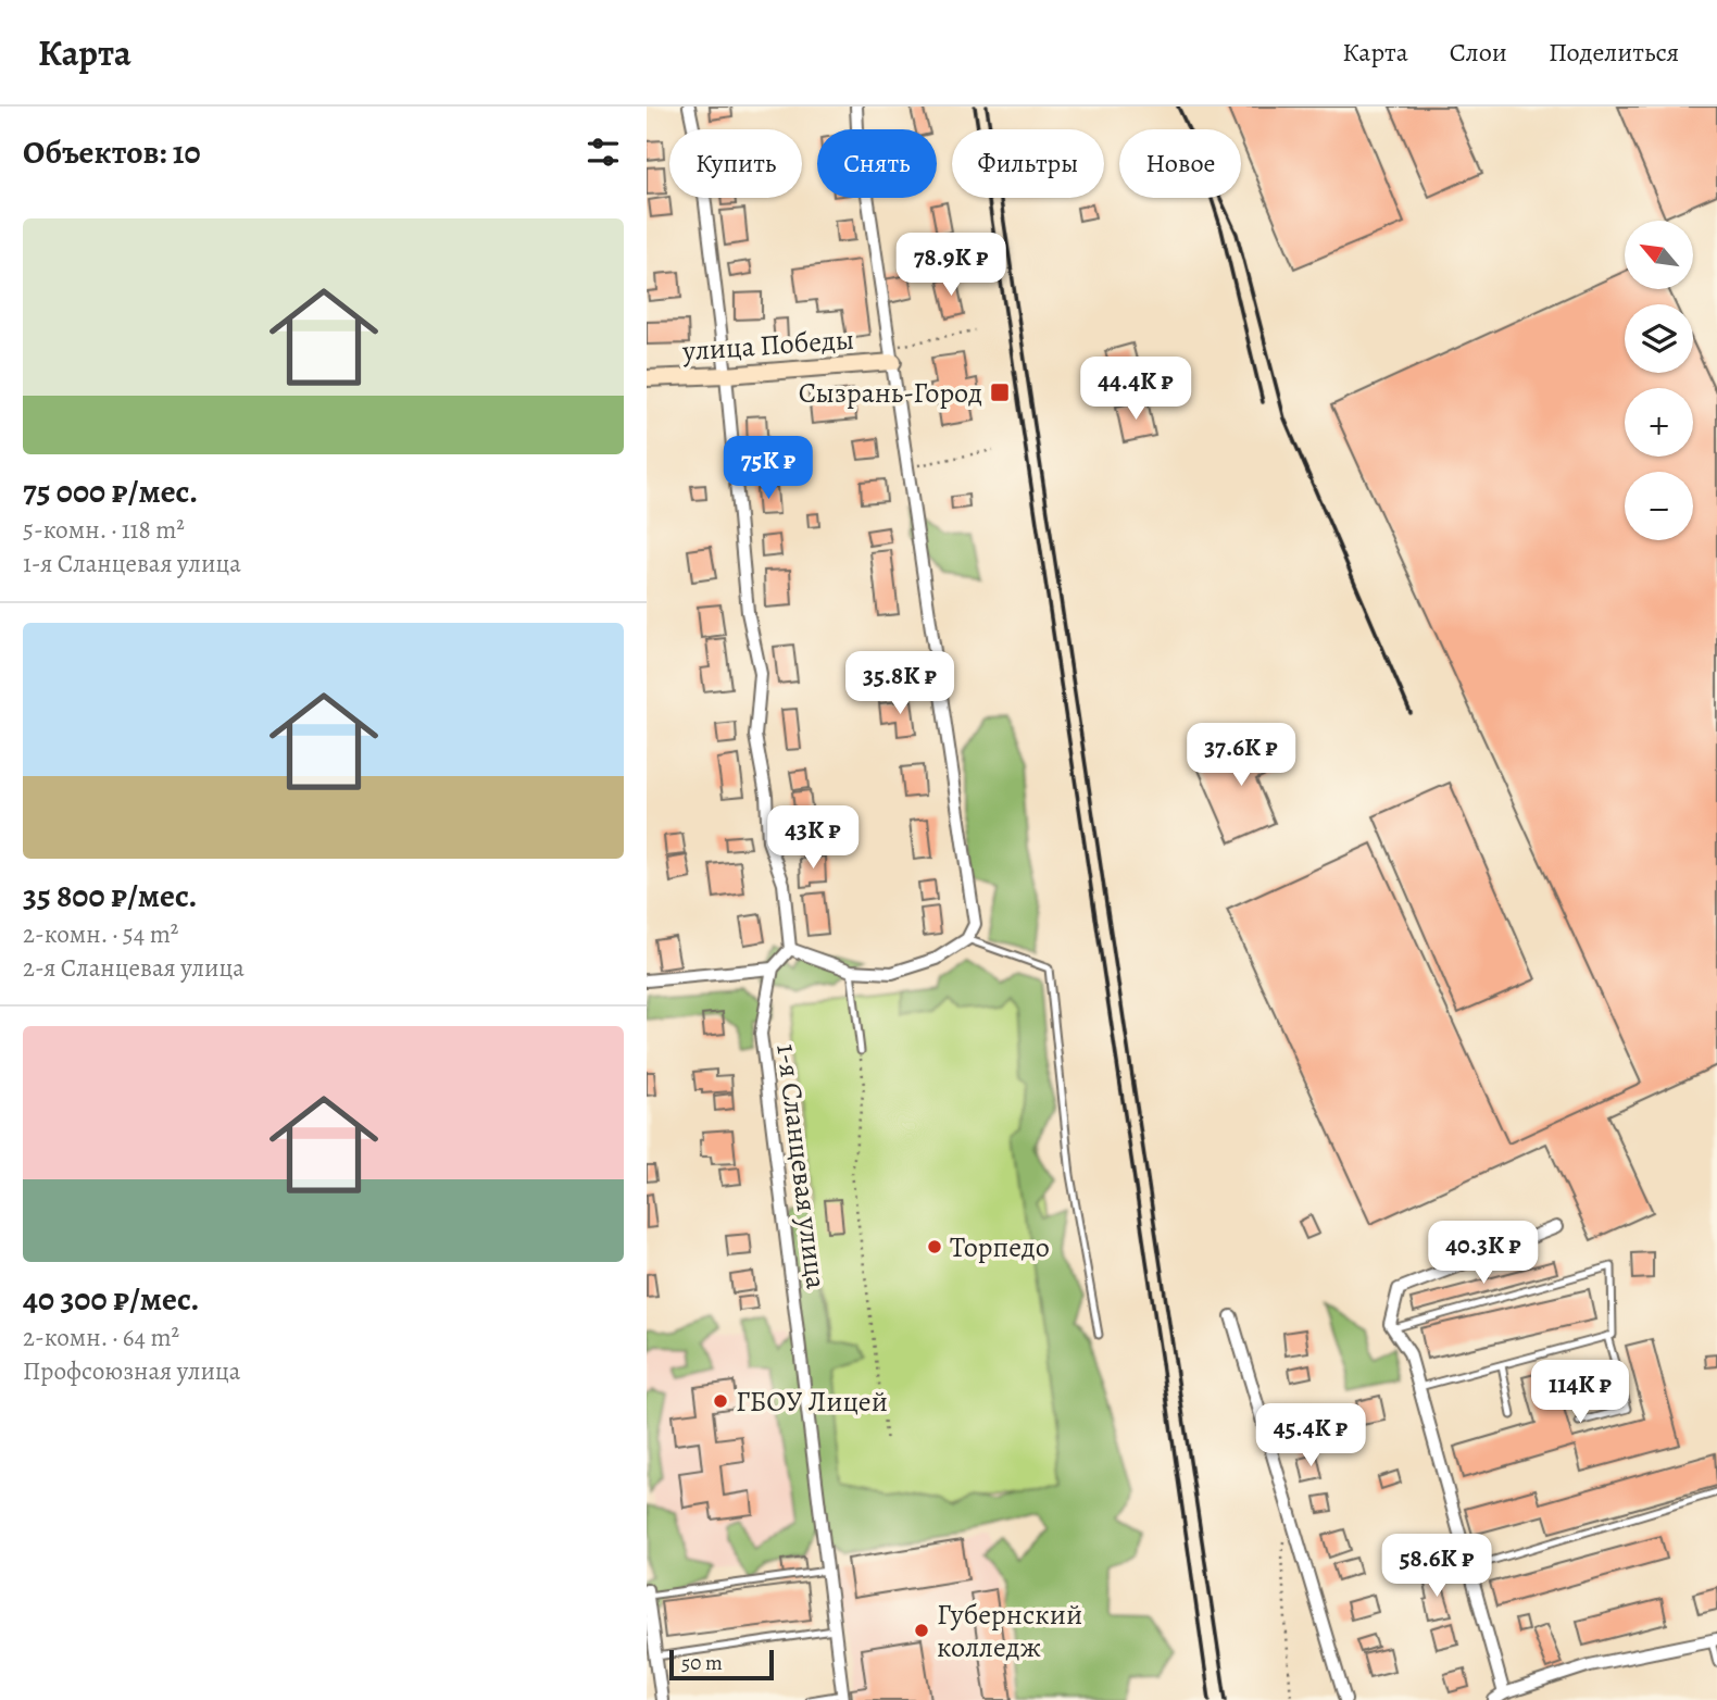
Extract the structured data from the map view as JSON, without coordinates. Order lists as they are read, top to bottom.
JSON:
{
  "streets": {
    "street": ["улица Победы", "1-я Сланцевая улица"]
  },
  "places": {
    "transit": ["Сызрань-Город"],
    "other": ["Торпедо", "ГБОУ Лицей", "Губернский колледж"]
  },
  "scale_bar": "50 m",
  "north": "top left",
  "page": {
    "header": "Карта",
    "nav": ["Карта", "Слои", "Поделиться"],
    "heading": "Объектов: 10",
    "chip": [
      "Купить",
      "Снять",
      "Фильтры",
      "Новое"
    ],
    "list": [
      {
        "name": "75 000 ₽/мес.",
        "note": "5-комн. · 118 m² · 1-я Сланцевая улица"
      },
      {
        "name": "35 800 ₽/мес.",
        "note": "2-комн. · 54 m² · 2-я Сланцевая улица"
      },
      {
        "name": "40 300 ₽/мес.",
        "note": "2-комн. · 64 m² · Профсоюзная улица"
      }
    ],
    "map_buttons": ["+", "−"],
    "price": [
      "78.9K ₽",
      "44.4K ₽",
      "75K ₽",
      "35.8K ₽",
      "37.6K ₽",
      "43K ₽",
      "40.3K ₽",
      "114K ₽",
      "45.4K ₽",
      "58.6K ₽"
    ],
    "scale": "50 m"
  }
}
